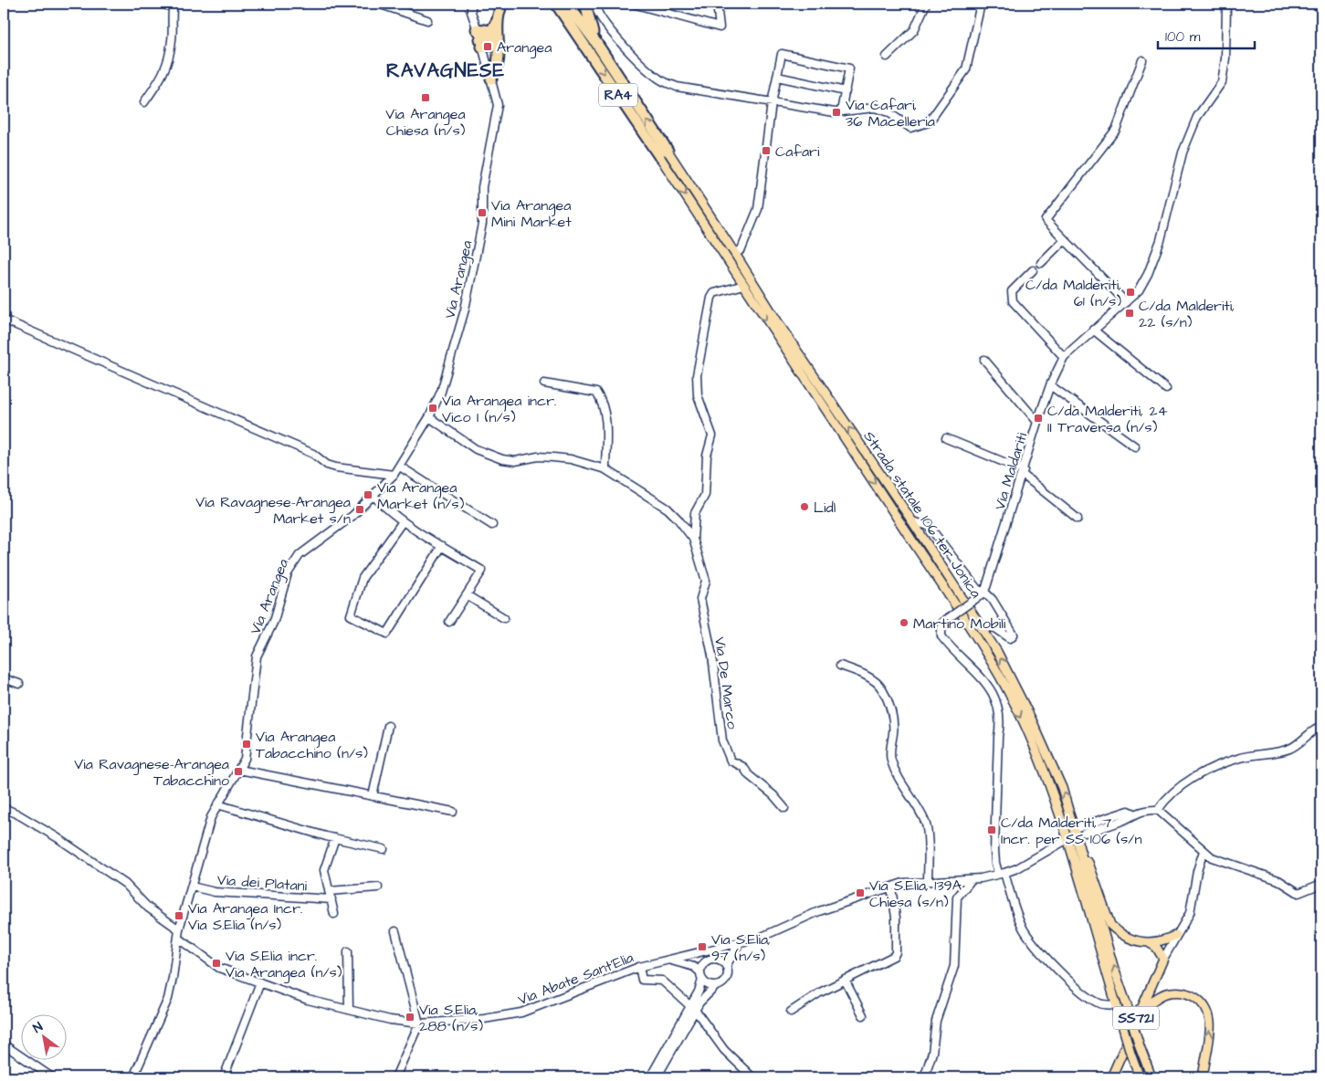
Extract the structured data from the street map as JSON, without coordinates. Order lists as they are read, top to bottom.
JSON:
{
  "streets": {
    "highway": ["RA4"],
    "main road": ["Strada statale 106 ter Jonica", "SS721"],
    "street": [
      "Via Arangea",
      "Via Maldariti",
      "Via De Marco",
      "Via dei Platani",
      "Via Abate Sant'Elia"
    ]
  },
  "crossings": [
    ["RA4", "Strada statale 106 ter Jonica"],
    ["Via Arangea", "Via dei Platani"],
    ["Via Arangea", "Via Abate Sant'Elia"],
    ["Strada statale 106 ter Jonica", "SS721"]
  ],
  "districts": ["RAVAGNESE"],
  "places": {
    "transit": [
      "Arangea",
      "Via Arangea Chiesa (n/s)",
      "Via Cafari, 36 Macelleria",
      "Cafari",
      "Via Arangea Mini Market",
      "C/da Malderiti, 61 (n/s)",
      "C/da Malderiti, 22 (s/n)",
      "Via Arangea incr. Vico I (n/s)",
      "C/da Malderiti, 24 II Traversa (n/s)",
      "Via Arangea Market (n/s)",
      "Via Ravagnese-Arangea Market s/n",
      "Via Arangea Tabacchino (n/s)",
      "Via Ravagnese-Arangea Tabacchino",
      "C/da Malderiti, 7 Incr. per SS 106 (s/n",
      "Via S.Elia, 139A Chiesa (s/n)",
      "Via Arangea Incr. Via S.Elia (n/s)",
      "Via S.Elia, 97 (n/s)",
      "Via S.Elia incr. Via Arangea (n/s)",
      "Via S.Elia, 288 (n/s)"
    ],
    "other": ["Lidl", "Martino Mobili"]
  },
  "scale_bar": "100 m",
  "north": "top left"
}
